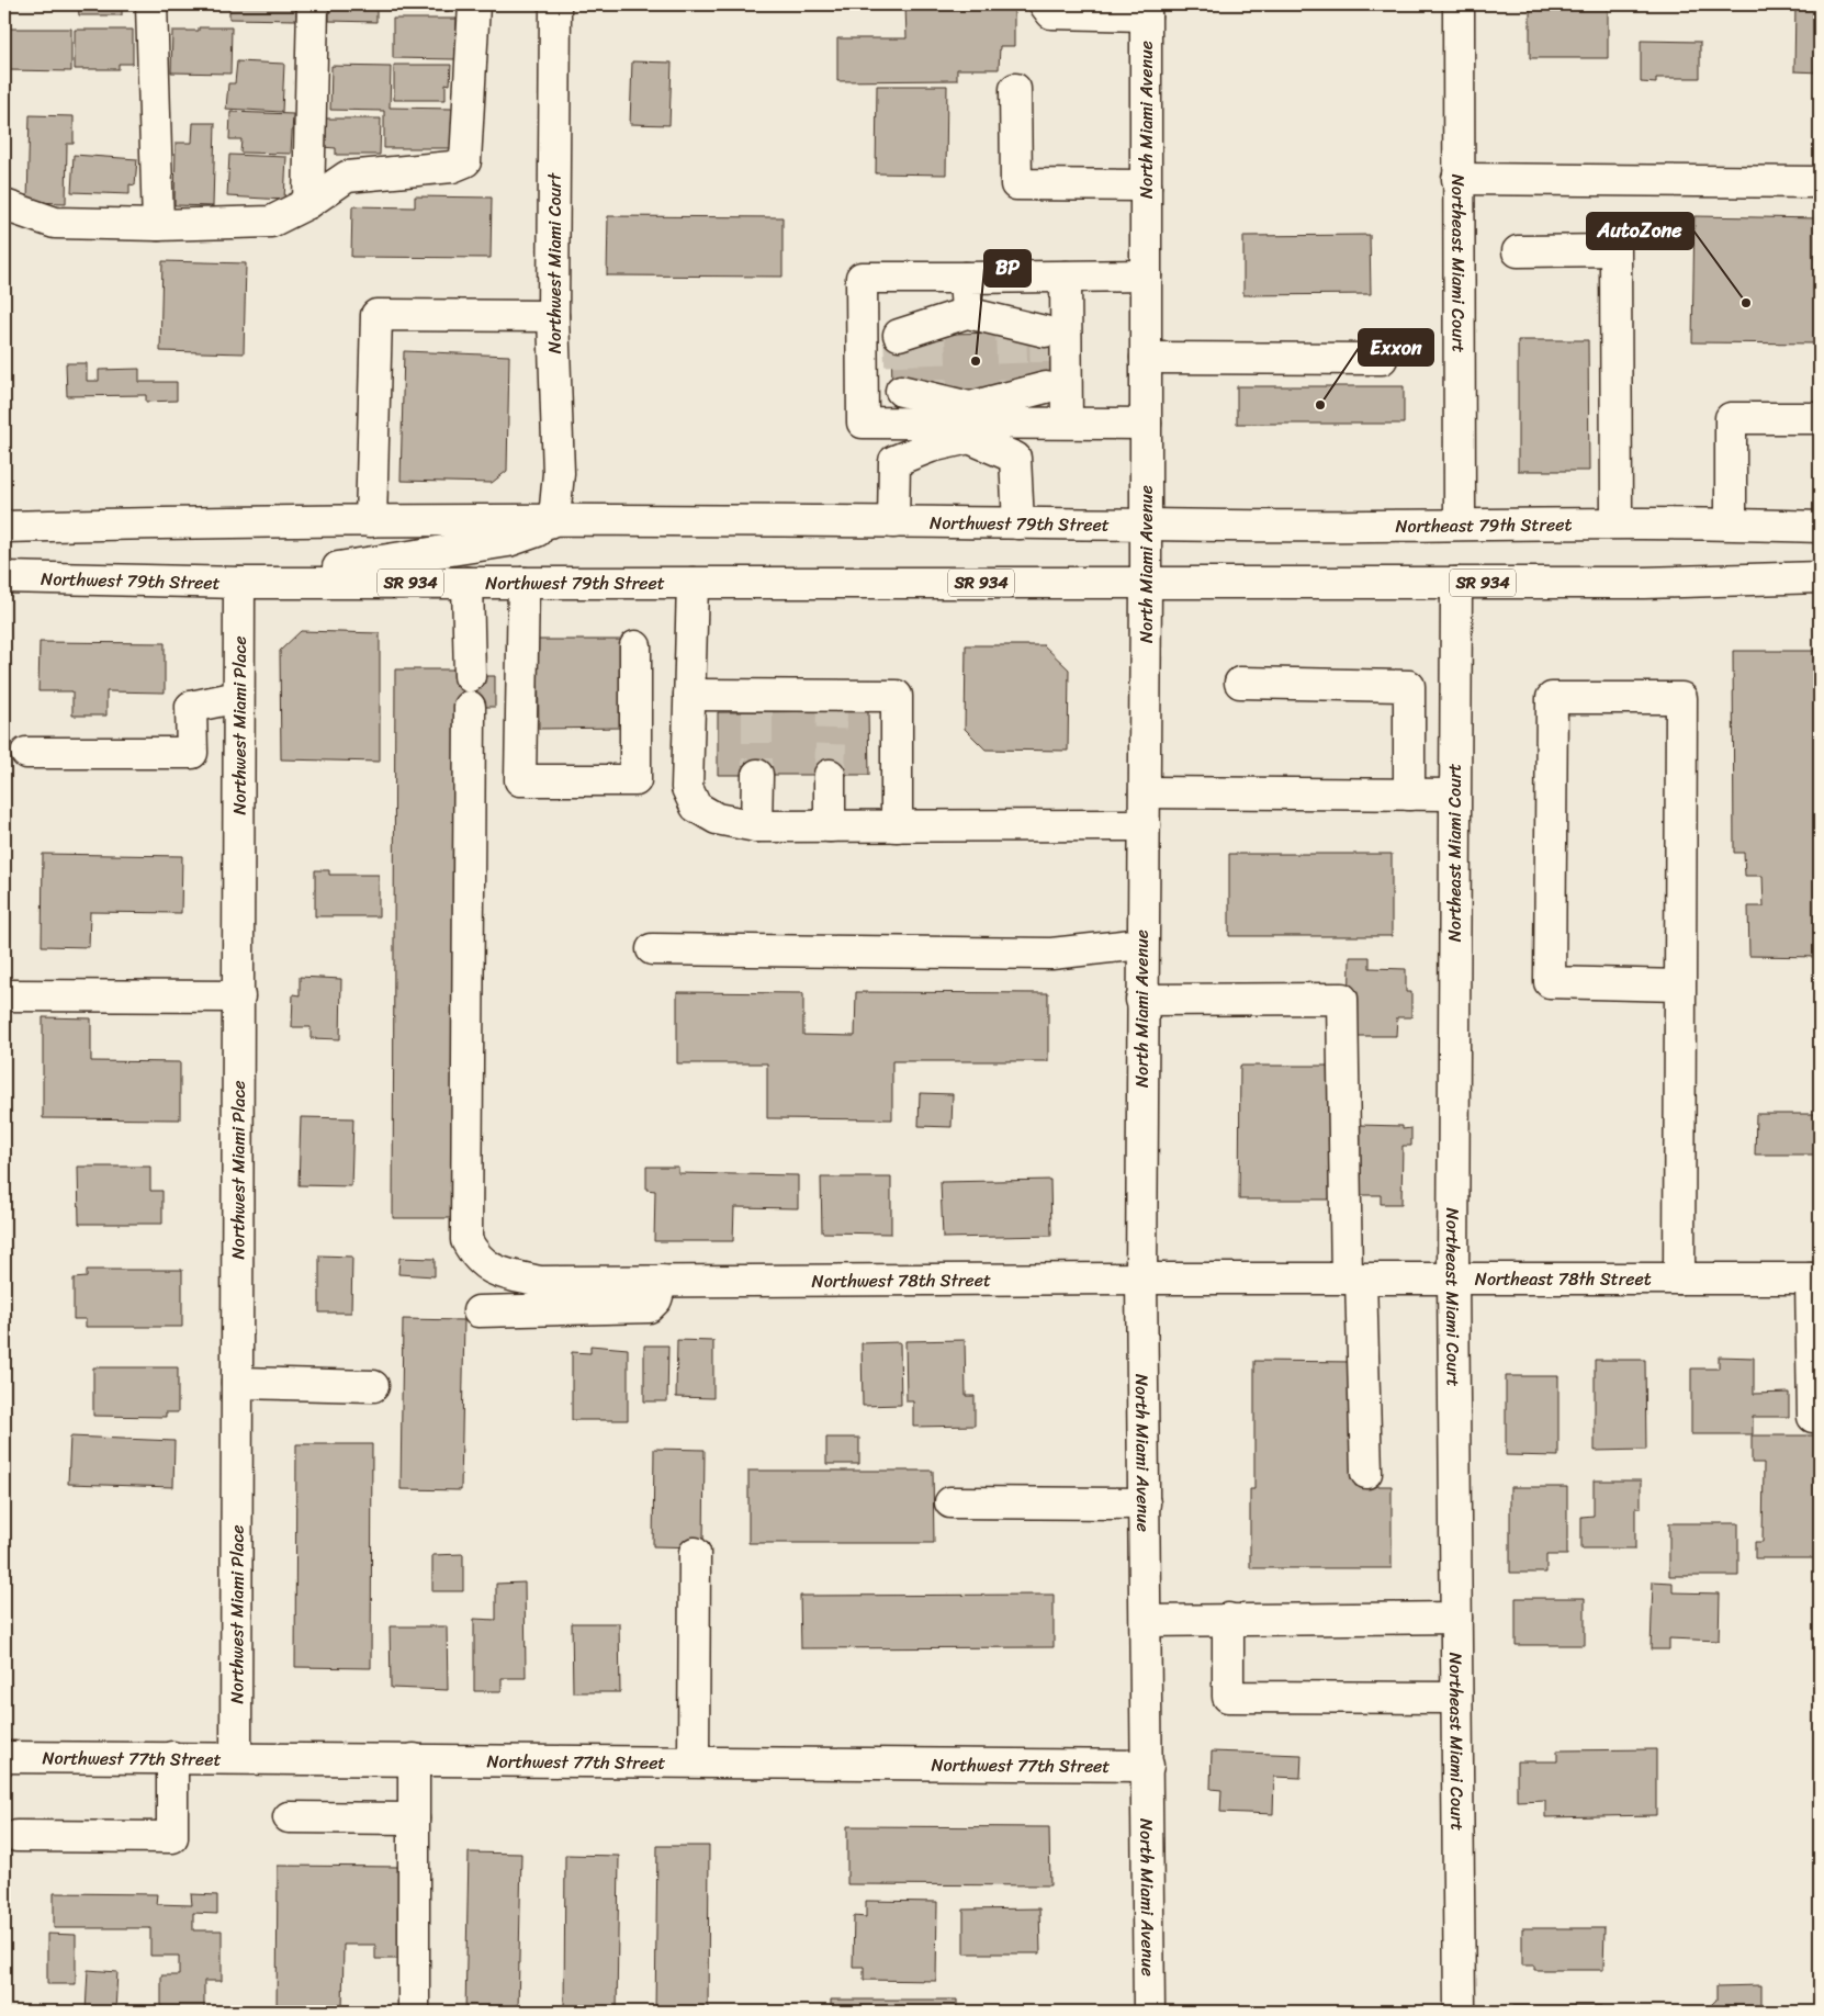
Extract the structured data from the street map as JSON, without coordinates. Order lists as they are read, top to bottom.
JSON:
{
  "streets": {
    "main road": [
      "North Miami Avenue",
      "Northwest Miami Court",
      "Northeast Miami Court",
      "Northwest 79th Street",
      "Northeast 79th Street",
      "SR 934",
      "Northwest Miami Place",
      "Northeast 78th Street",
      "Northwest 78th Street",
      "Northwest 77th Street"
    ]
  },
  "crossings": [
    ["North Miami Avenue", "Northwest 79th Street"],
    ["North Miami Avenue", "Northeast 79th Street"],
    ["North Miami Avenue", "SR 934"],
    ["North Miami Avenue", "Northeast 78th Street"],
    ["North Miami Avenue", "Northwest 78th Street"],
    ["North Miami Avenue", "Northwest 77th Street"],
    ["Northwest Miami Court", "Northwest 79th Street"],
    ["Northeast Miami Court", "Northeast 79th Street"],
    ["Northeast Miami Court", "SR 934"],
    ["Northeast Miami Court", "Northeast 78th Street"],
    ["Northwest 79th Street", "Northeast 79th Street"],
    ["Northwest 79th Street", "SR 934"],
    ["Northwest 79th Street", "Northwest Miami Place"],
    ["Northwest Miami Place", "Northwest 77th Street"],
    ["Northeast 78th Street", "Northwest 78th Street"]
  ],
  "places": ["AutoZone", "BP", "Exxon"]
}
